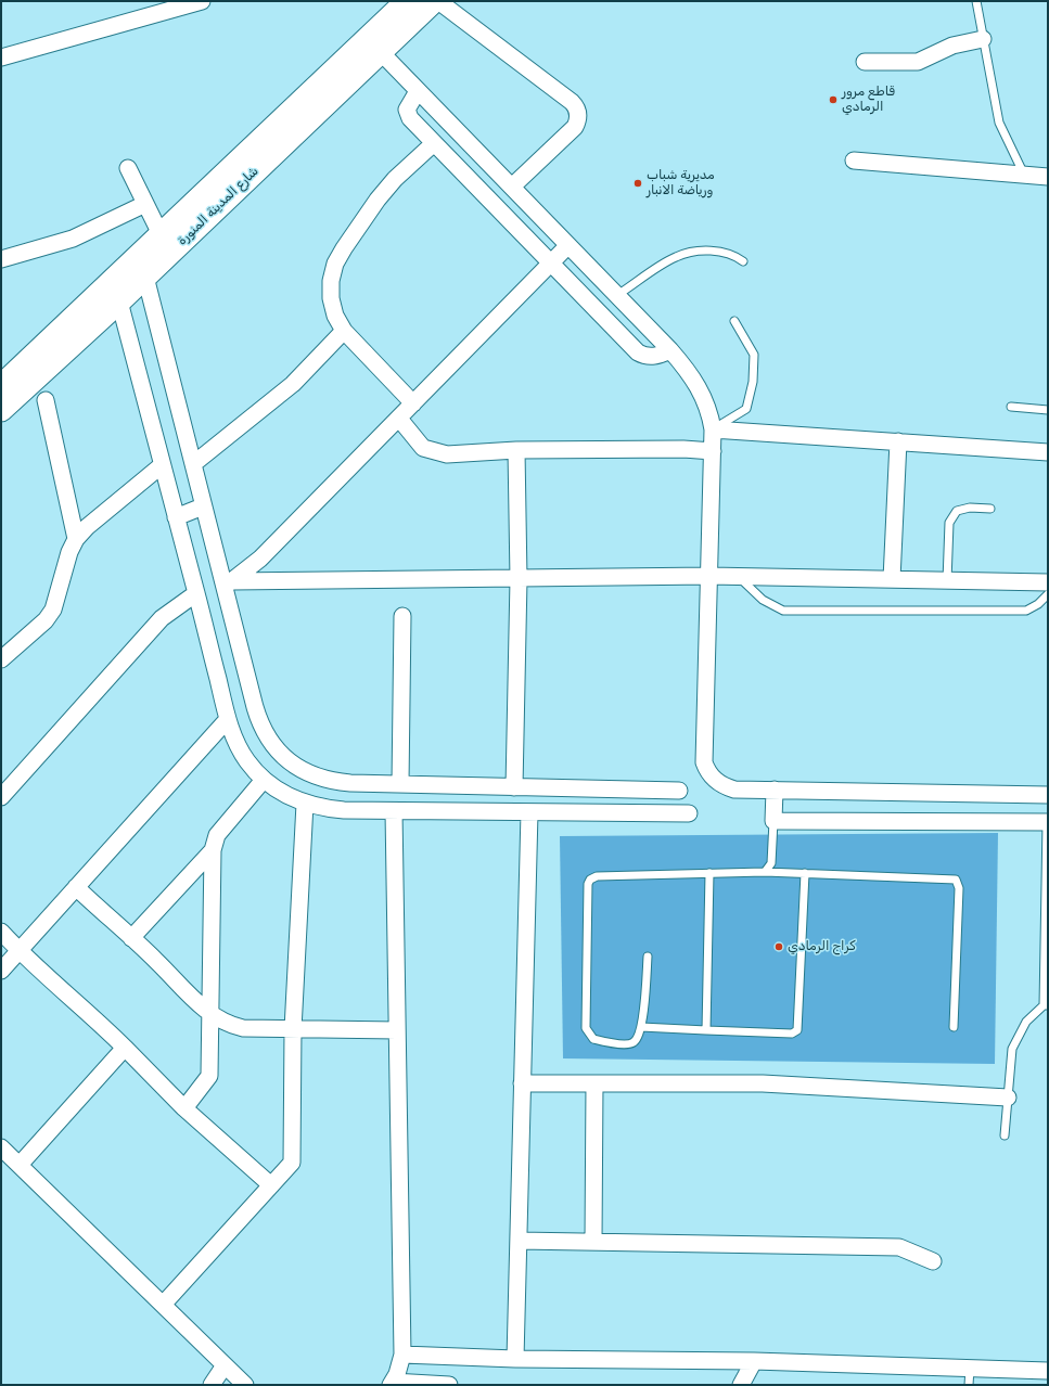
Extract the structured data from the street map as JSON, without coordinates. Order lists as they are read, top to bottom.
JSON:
{
  "streets": {
    "main road": ["شارع المدينة المنورة"]
  },
  "places": ["قاطع مرور الرمادي", "مديرية شباب ورياضة الانبار", "كراج الرمادي"]
}
